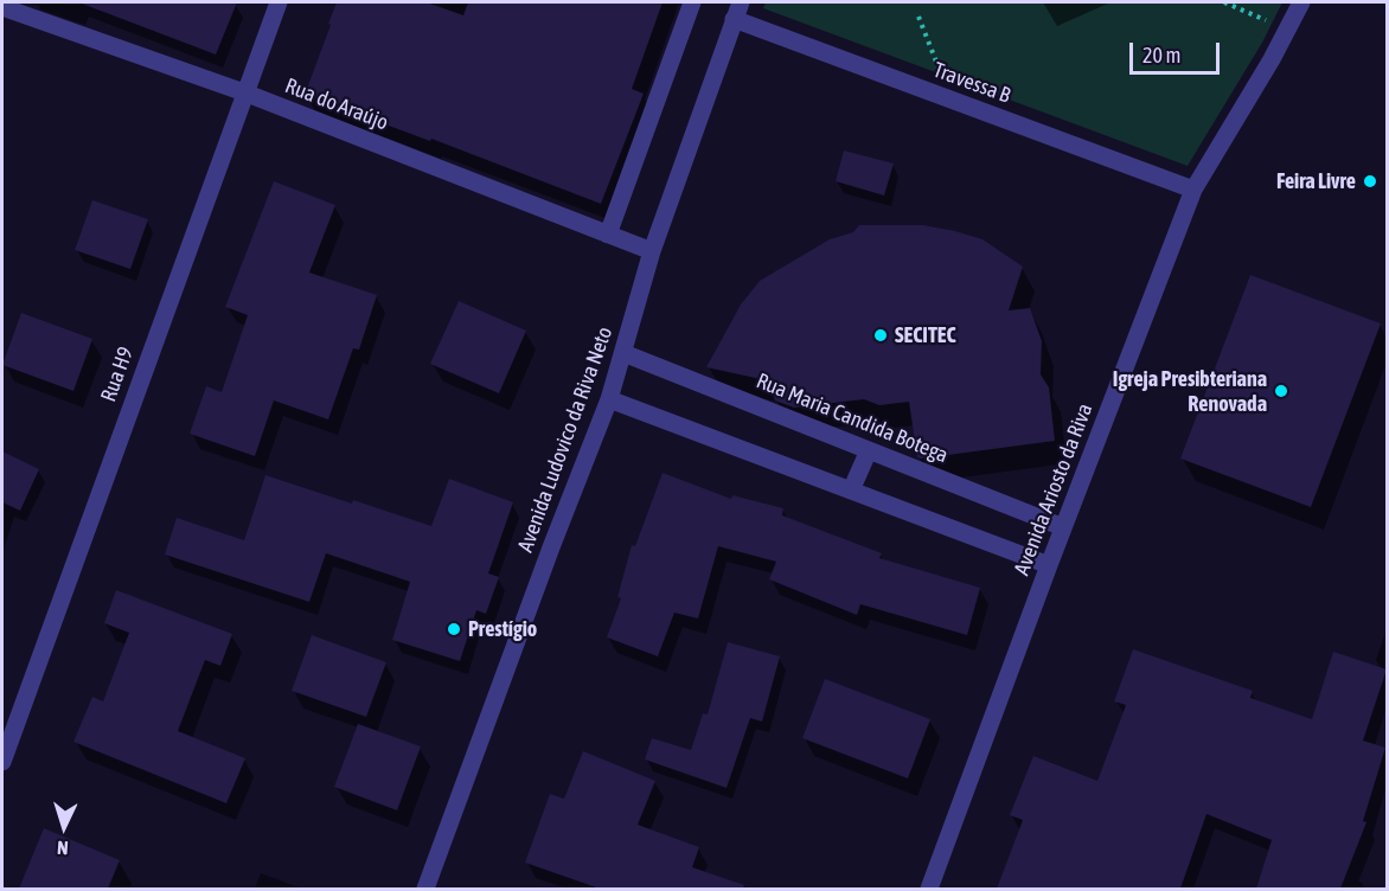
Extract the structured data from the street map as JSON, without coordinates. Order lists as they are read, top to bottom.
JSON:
{
  "streets": {
    "street": [
      "Travessa B",
      "Rua do Araújo",
      "Rua H9",
      "Rua Maria Candida Botega",
      "Avenida Ludovico da Riva Neto",
      "Avenida Ariosto da Riva"
    ]
  },
  "crossings": [
    ["Travessa B", "Avenida Ludovico da Riva Neto"],
    ["Travessa B", "Avenida Ariosto da Riva"],
    ["Rua do Araújo", "Rua H9"],
    ["Rua do Araújo", "Avenida Ludovico da Riva Neto"],
    ["Rua Maria Candida Botega", "Avenida Ludovico da Riva Neto"],
    ["Rua Maria Candida Botega", "Avenida Ariosto da Riva"]
  ],
  "places": [
    "Feira Livre",
    "SECITEC",
    "Igreja Presibteriana Renovada",
    "Prestígio"
  ],
  "scale_bar": "20 m",
  "north": "bottom"
}
